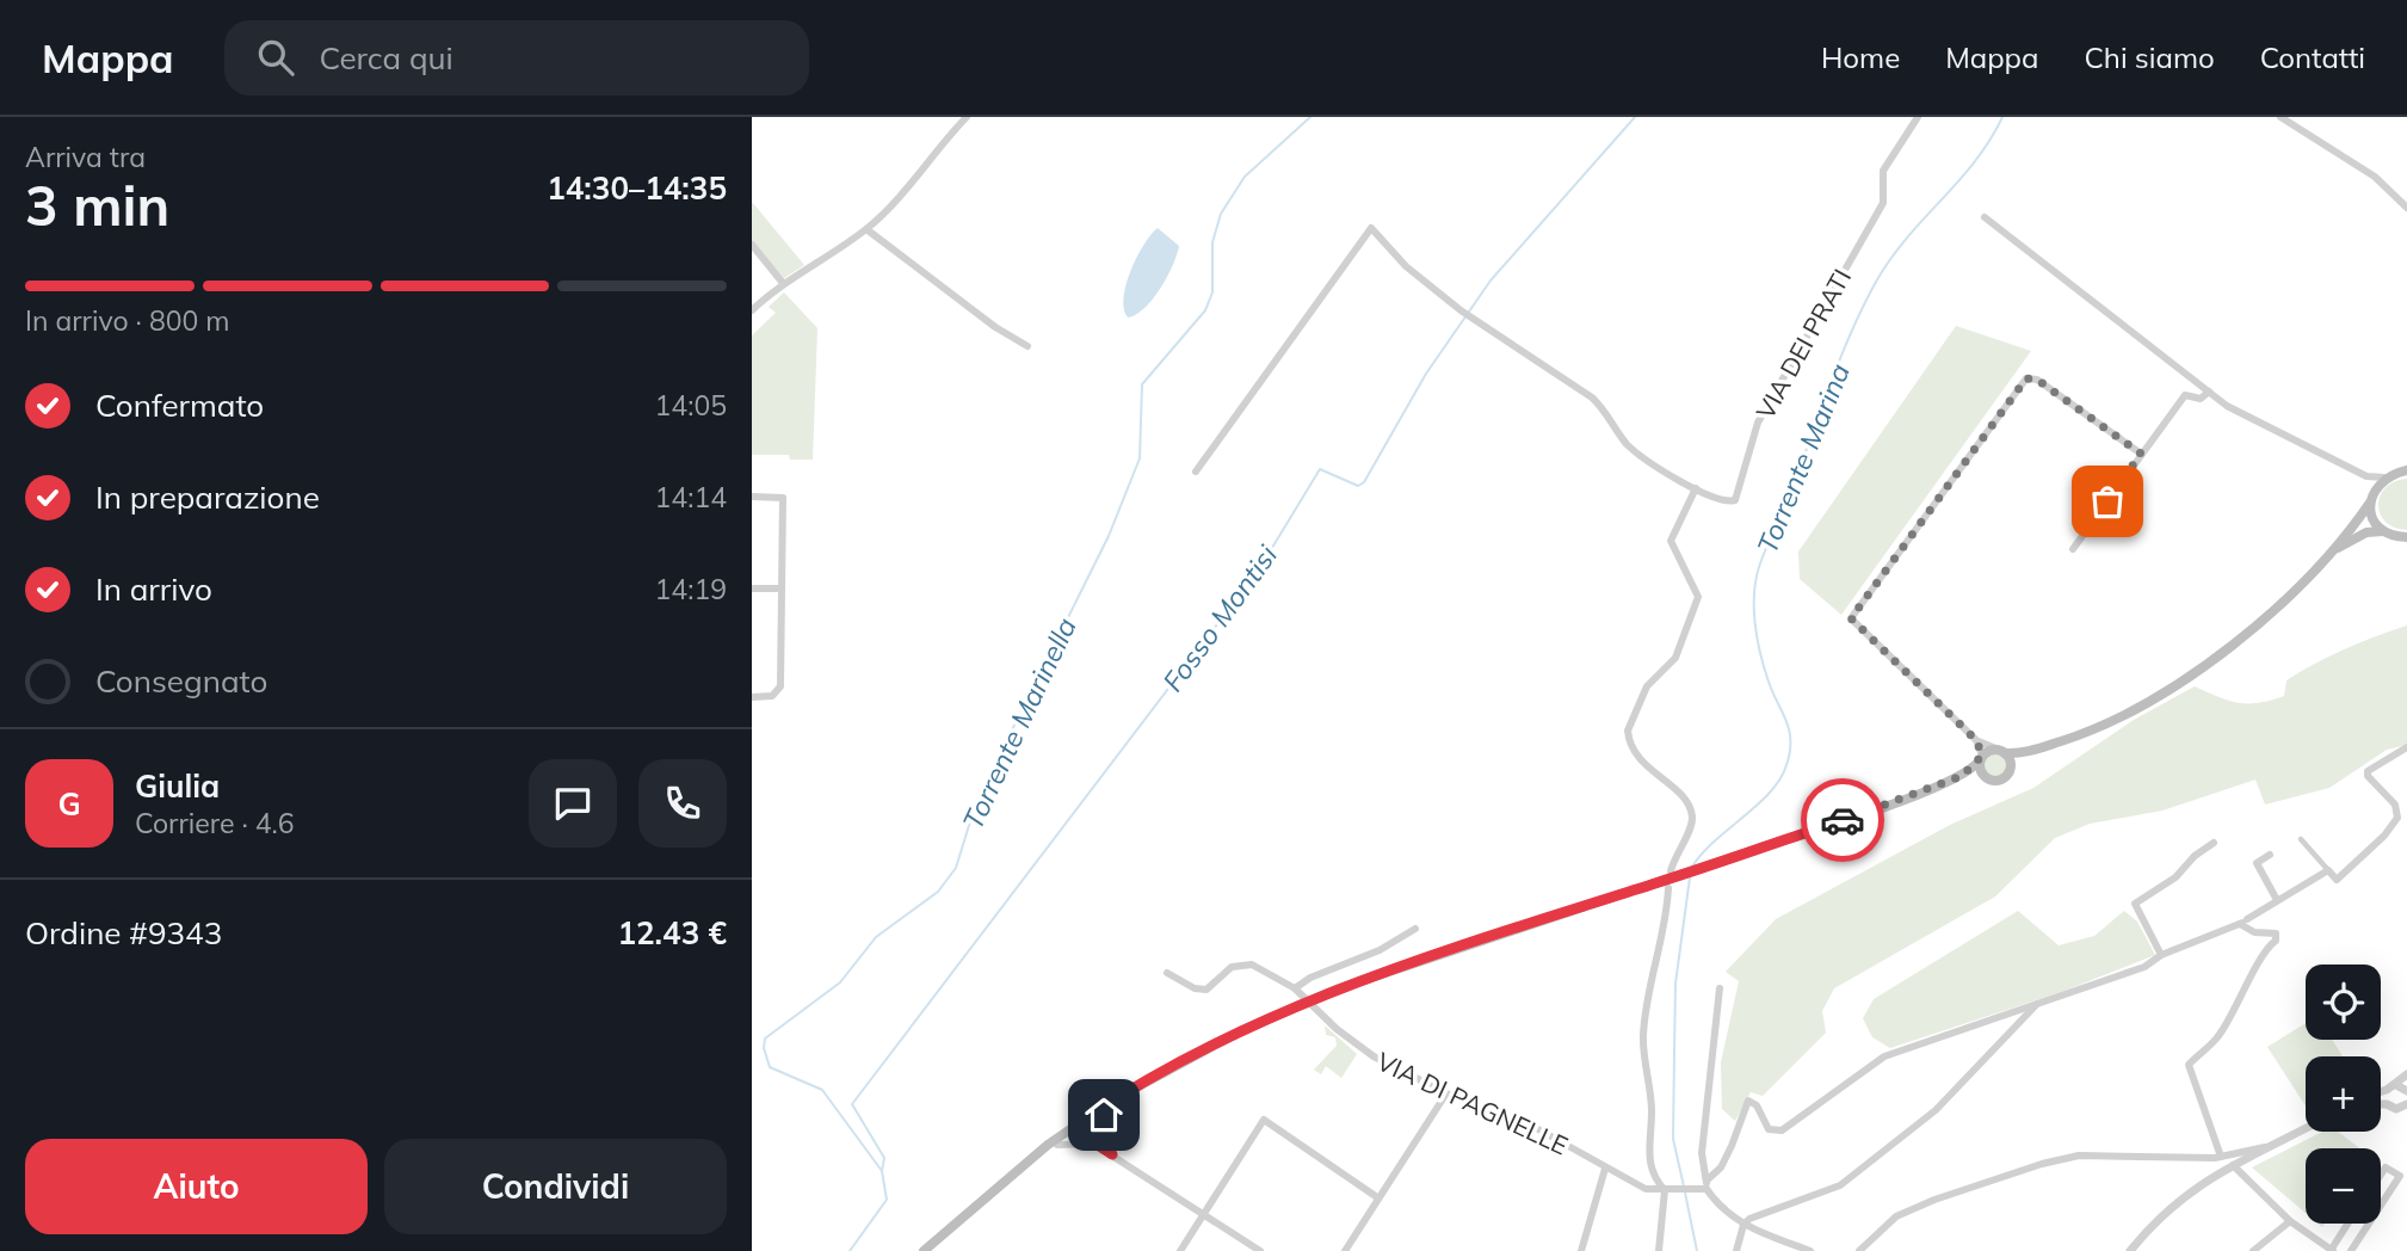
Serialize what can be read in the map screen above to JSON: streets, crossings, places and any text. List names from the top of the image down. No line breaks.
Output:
{"streets":{"street":["VIA DEI PRATI","VIA DI PAGNELLE"]},"water":["Torrente Marina","Fosso Montisi","Torrente Marinella"],"page":{"header":"Mappa","search":"Cerca qui","nav":["Home","Mappa","Chi siamo","Contatti"],"heading":["3 min","Arriva tra","14:30–14:35"],"panel":["Giulia","Corriere · 4.6","Ordine #9343","12.43 €"],"bar":"In arrivo · 800 m","list":[["Confermato","14:05"],["In preparazione","14:14"],["In arrivo","14:19"],"Consegnato"],"round":"G","map_buttons":["+","−"],"buttons":["Aiuto","Condividi"]}}
